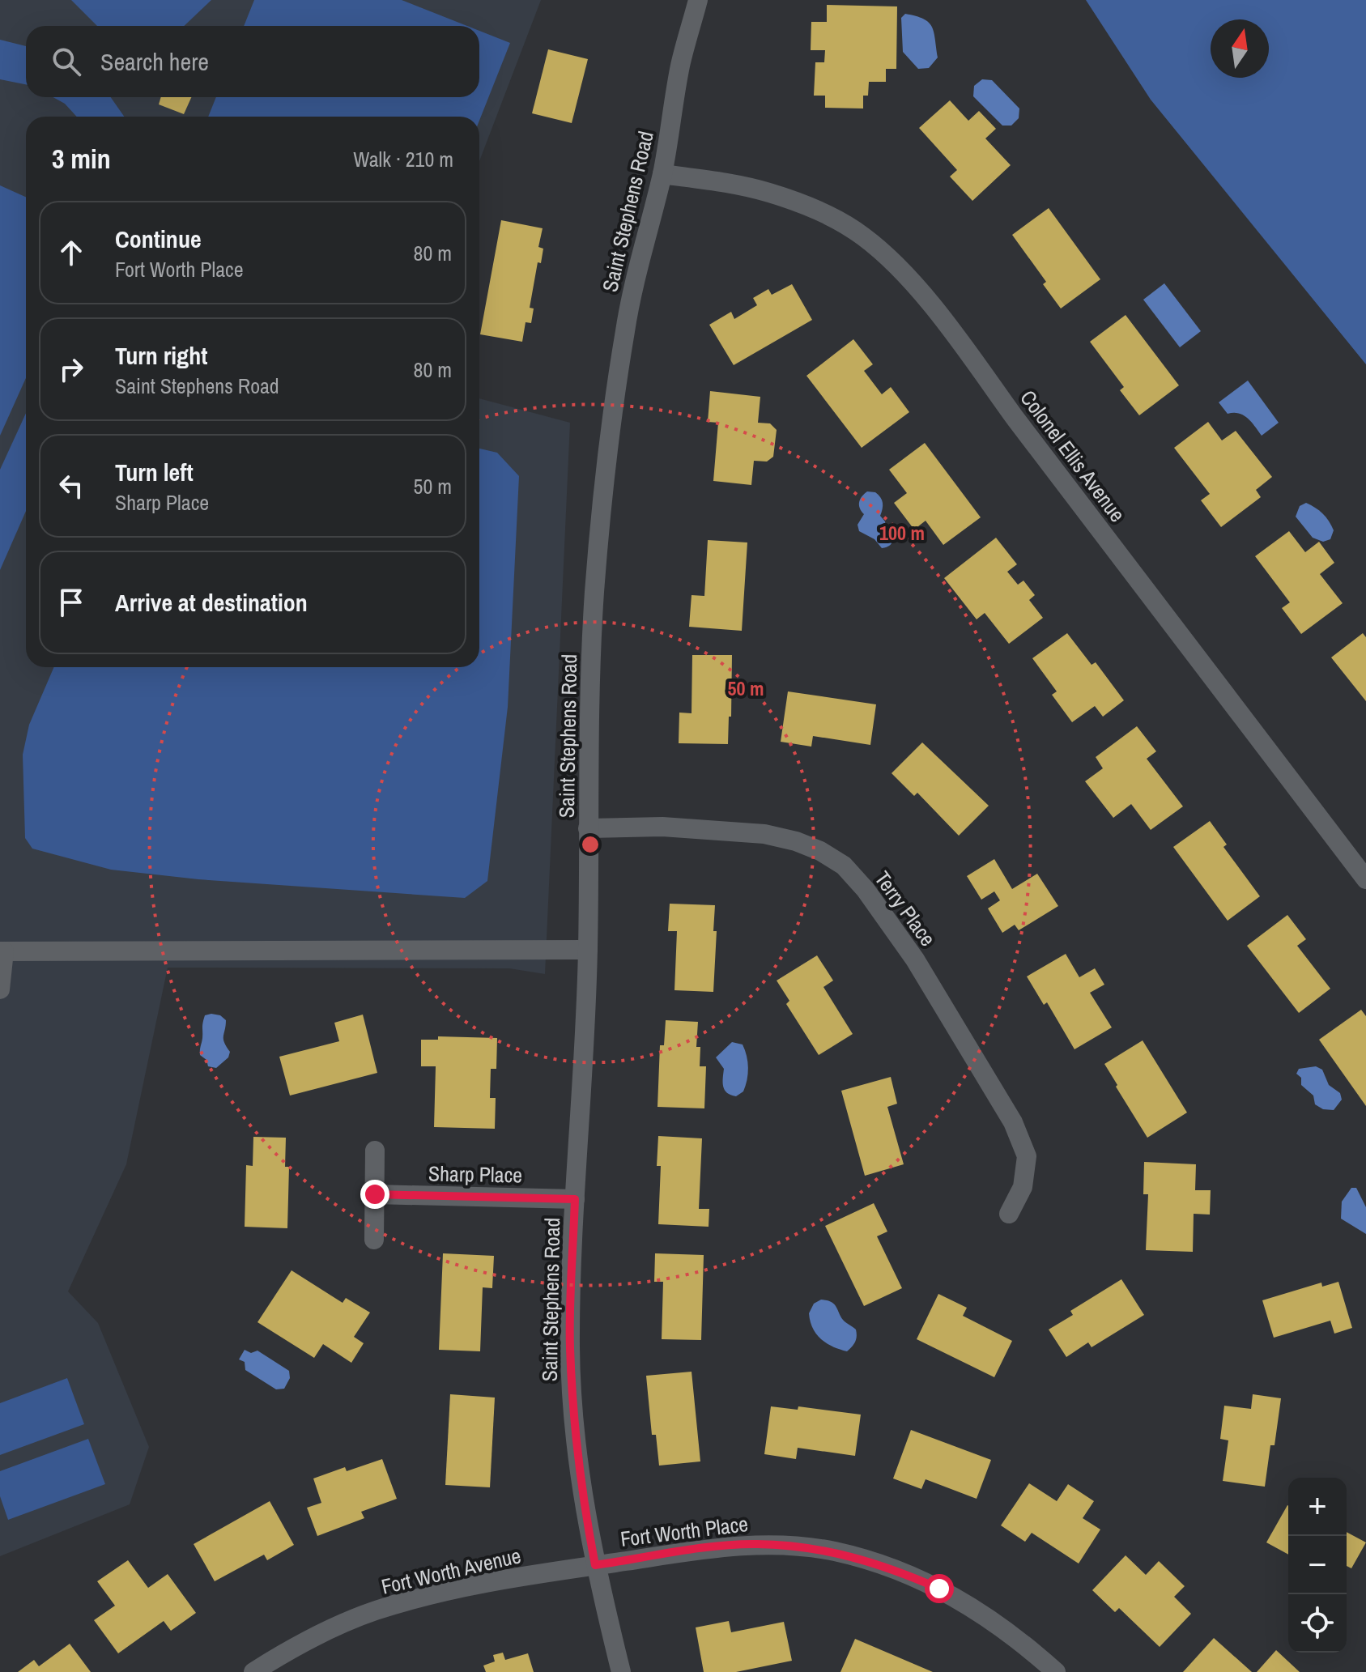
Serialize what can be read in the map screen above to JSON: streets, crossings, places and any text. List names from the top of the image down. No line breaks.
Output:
{"streets":{"street":["Saint Stephens Road","Colonel Ellis Avenue","Terry Place","Sharp Place","Fort Worth Place","Fort Worth Avenue"]},"crossings":[["Saint Stephens Road","Colonel Ellis Avenue"],["Saint Stephens Road","Terry Place"],["Saint Stephens Road","Sharp Place"],["Saint Stephens Road","Fort Worth Place"],["Saint Stephens Road","Fort Worth Avenue"],["Fort Worth Place","Fort Worth Avenue"]],"north":"top","page":{"search":"Search here","heading":["3 min","Walk · 210 m"],"list":[["Continue","Fort Worth Place","80 m"],["Turn right","Saint Stephens Road","80 m"],["Turn left","Sharp Place","50 m"],"Arrive at destination"],"map_buttons":["+","−"]},"rings":["100 m","50 m"]}
